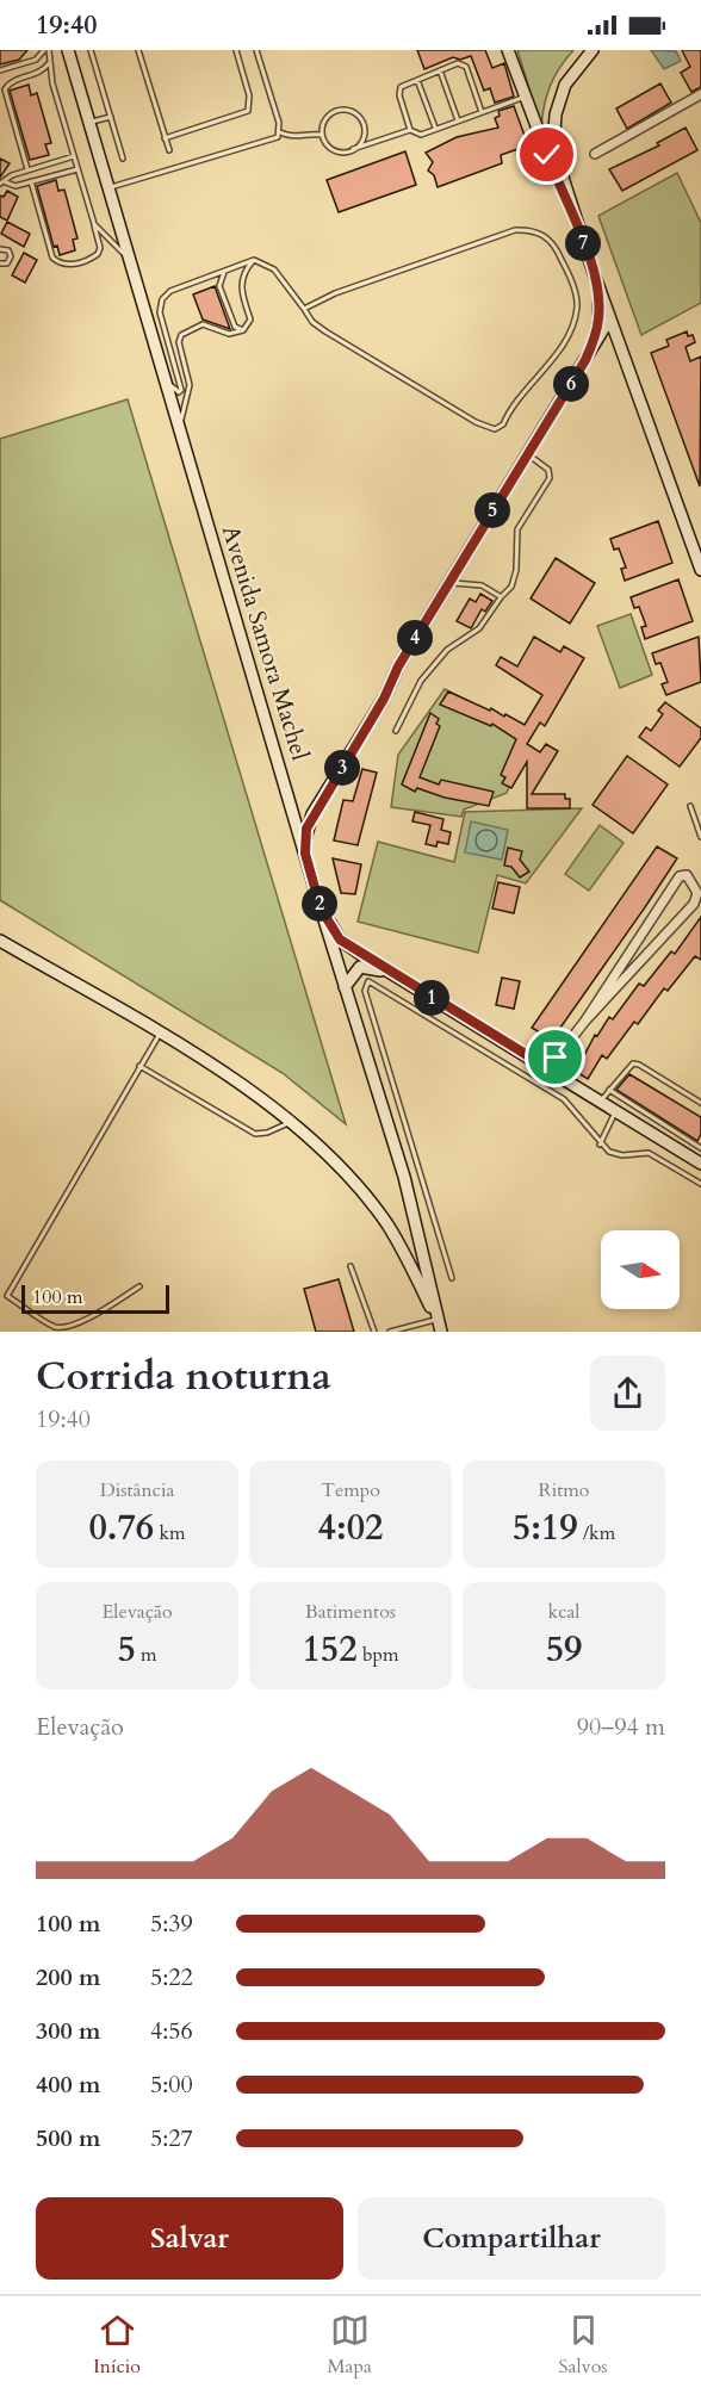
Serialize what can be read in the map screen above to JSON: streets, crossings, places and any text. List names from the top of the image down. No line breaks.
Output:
{"streets":{"main road":["Avenida Samora Machel"]},"scale_bar":"100 m","north":"right","page":{"status":"19:40","pins":["7","6","5","4","3","2","1"],"scale":"100 m","heading":["Corrida noturna","19:40"],"stats":[["Distância","0.76 km"],["Tempo","4:02"],["Ritmo","5:19 /km"],["Elevação","5 m"],["Batimentos","152 bpm"],["kcal","59"]],"chart":["Elevação","90–94 m"],"list":[{"name":"100 m","note":"5:39"},{"name":"200 m","note":"5:22"},{"name":"300 m","note":"4:56"},{"name":"400 m","note":"5:00"},{"name":"500 m","note":"5:27"}],"buttons":["Salvar","Compartilhar"],"tabs":["Início","Mapa","Salvos"]}}
